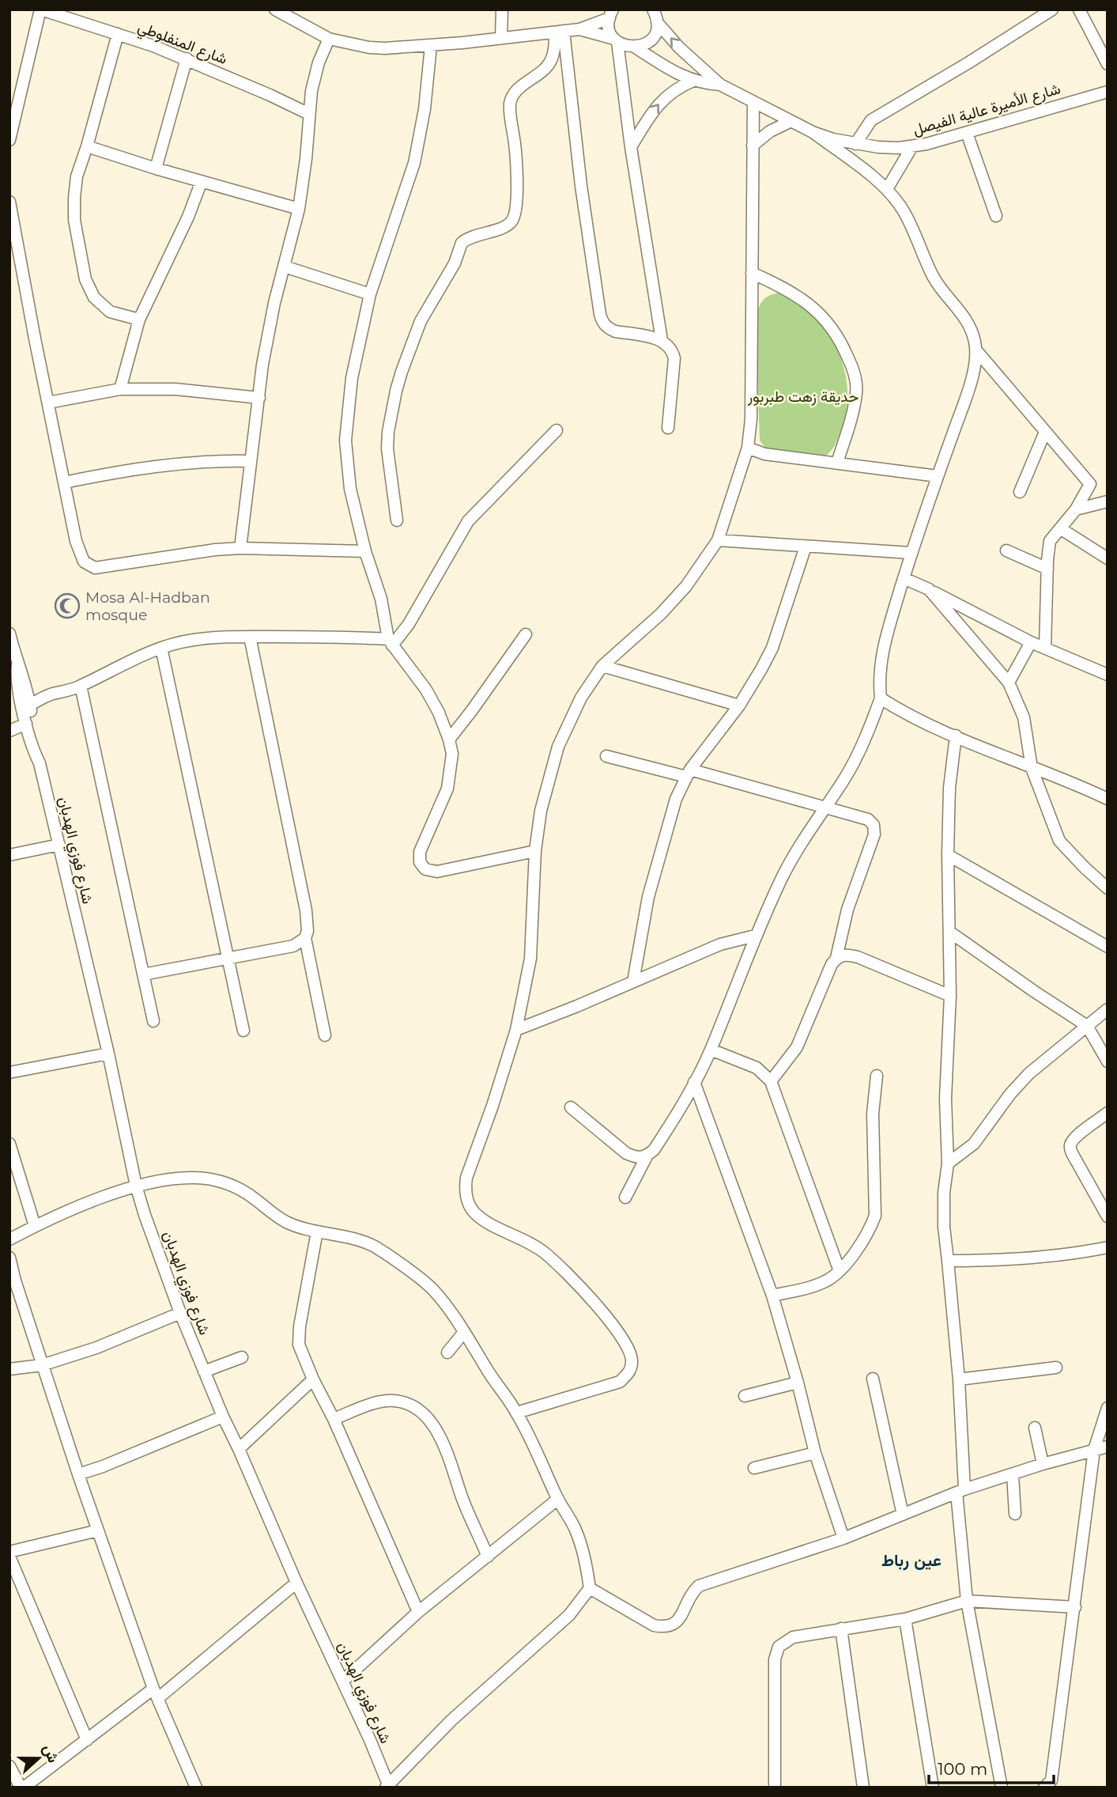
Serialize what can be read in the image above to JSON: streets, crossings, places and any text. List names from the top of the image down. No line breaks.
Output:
{"streets":{"street":["شارع المنفلوطي","شارع الأميرة عالية الفيصل","شارع فوزي الهدبان"]},"districts":["عين رباط"],"parks":["حديقة زهت طبربور"],"places":{"mosque":["Mosa Al-Hadban mosque"]},"scale_bar":"100 m","north":"right"}
